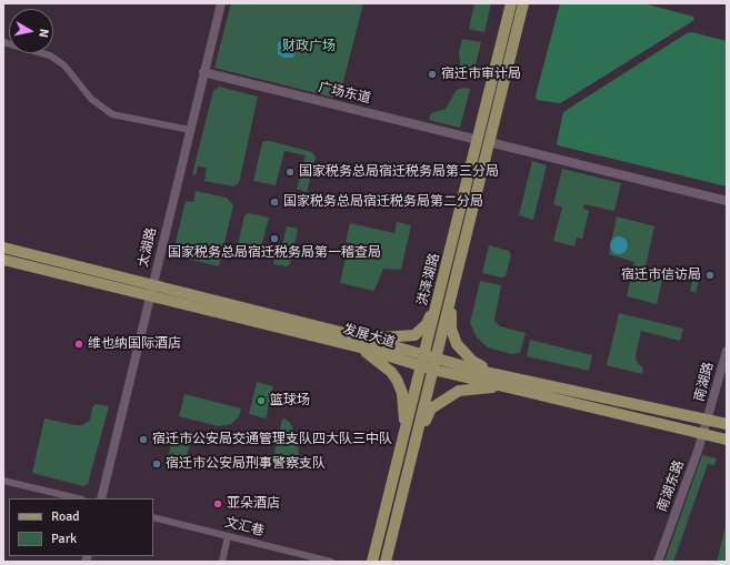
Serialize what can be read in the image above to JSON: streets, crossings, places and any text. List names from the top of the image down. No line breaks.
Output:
{"streets":{"main road":["洪泽湖路","发展大道"],"street":["广场东道","太湖路","南湖路","南湖东路","文汇巷"]},"crossings":[["广场东道","太湖路"],["广场东道","洪泽湖路"],["太湖路","发展大道"],["洪泽湖路","发展大道"],["发展大道","南湖路"],["发展大道","南湖东路"],["南湖路","南湖东路"]],"parks":["财政广场"],"places":["宿迁市审计局","国家税务总局宿迁税务局第三分局","国家税务总局宿迁税务局第二分局","国家税务总局宿迁税务局第一稽查局","宿迁市信访局","维也纳国际酒店","篮球场","宿迁市公安局交通管理支队四大队三中队","宿迁市公安局刑事警察支队","亚朵酒店"],"legend":["Road","Park"],"north":"right"}
